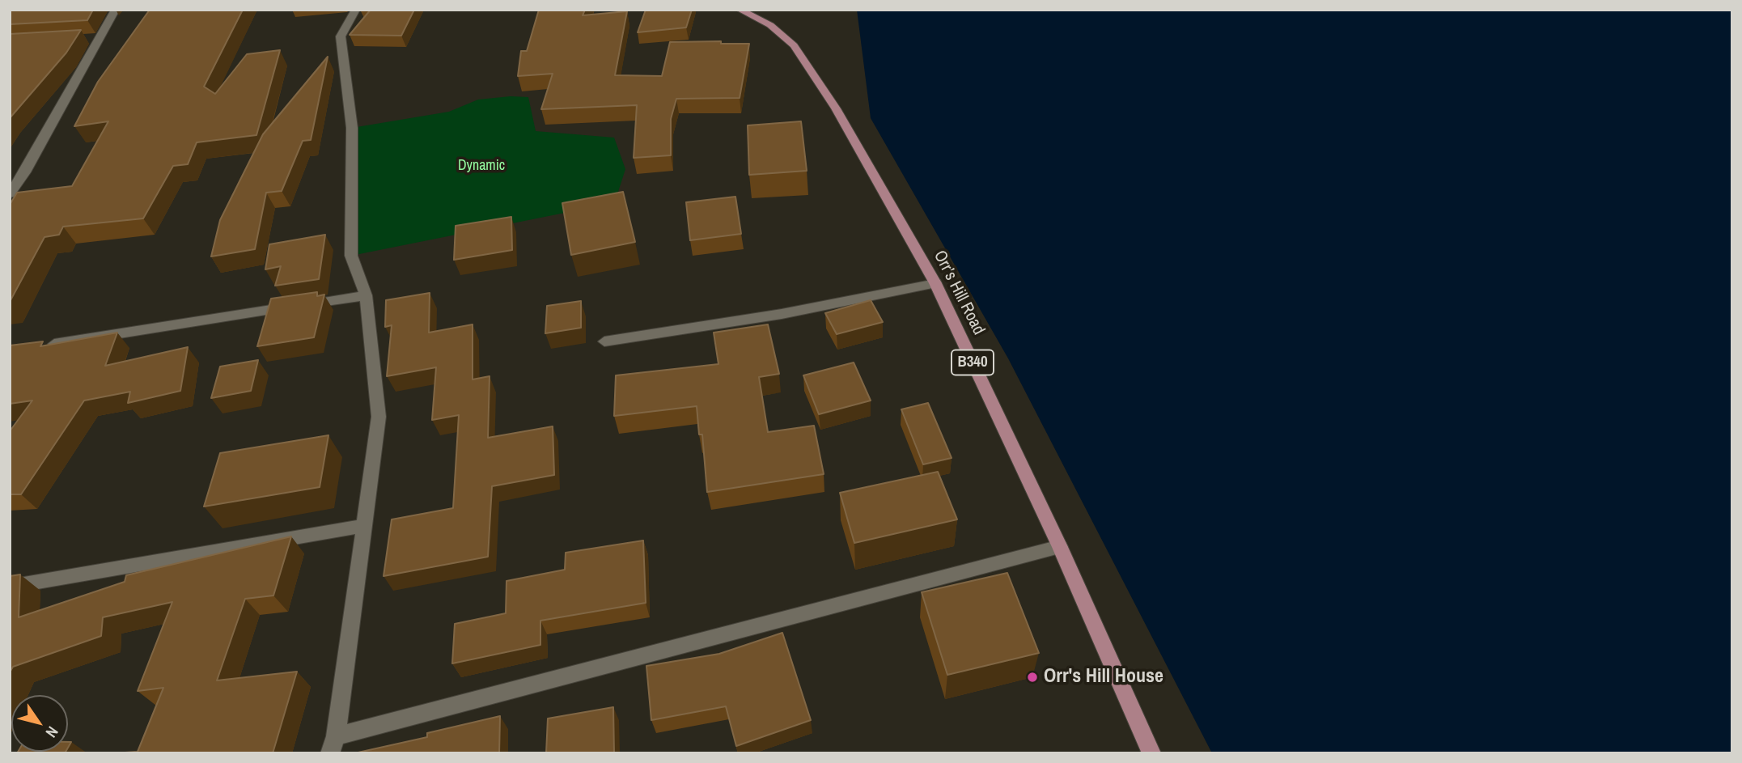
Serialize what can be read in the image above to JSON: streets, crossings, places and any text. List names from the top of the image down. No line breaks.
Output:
{"streets":{"main road":["Orr’s Hill Road","B340"]},"parks":["Dynamic"],"places":["Orr's Hill House"],"north":"bottom right"}
